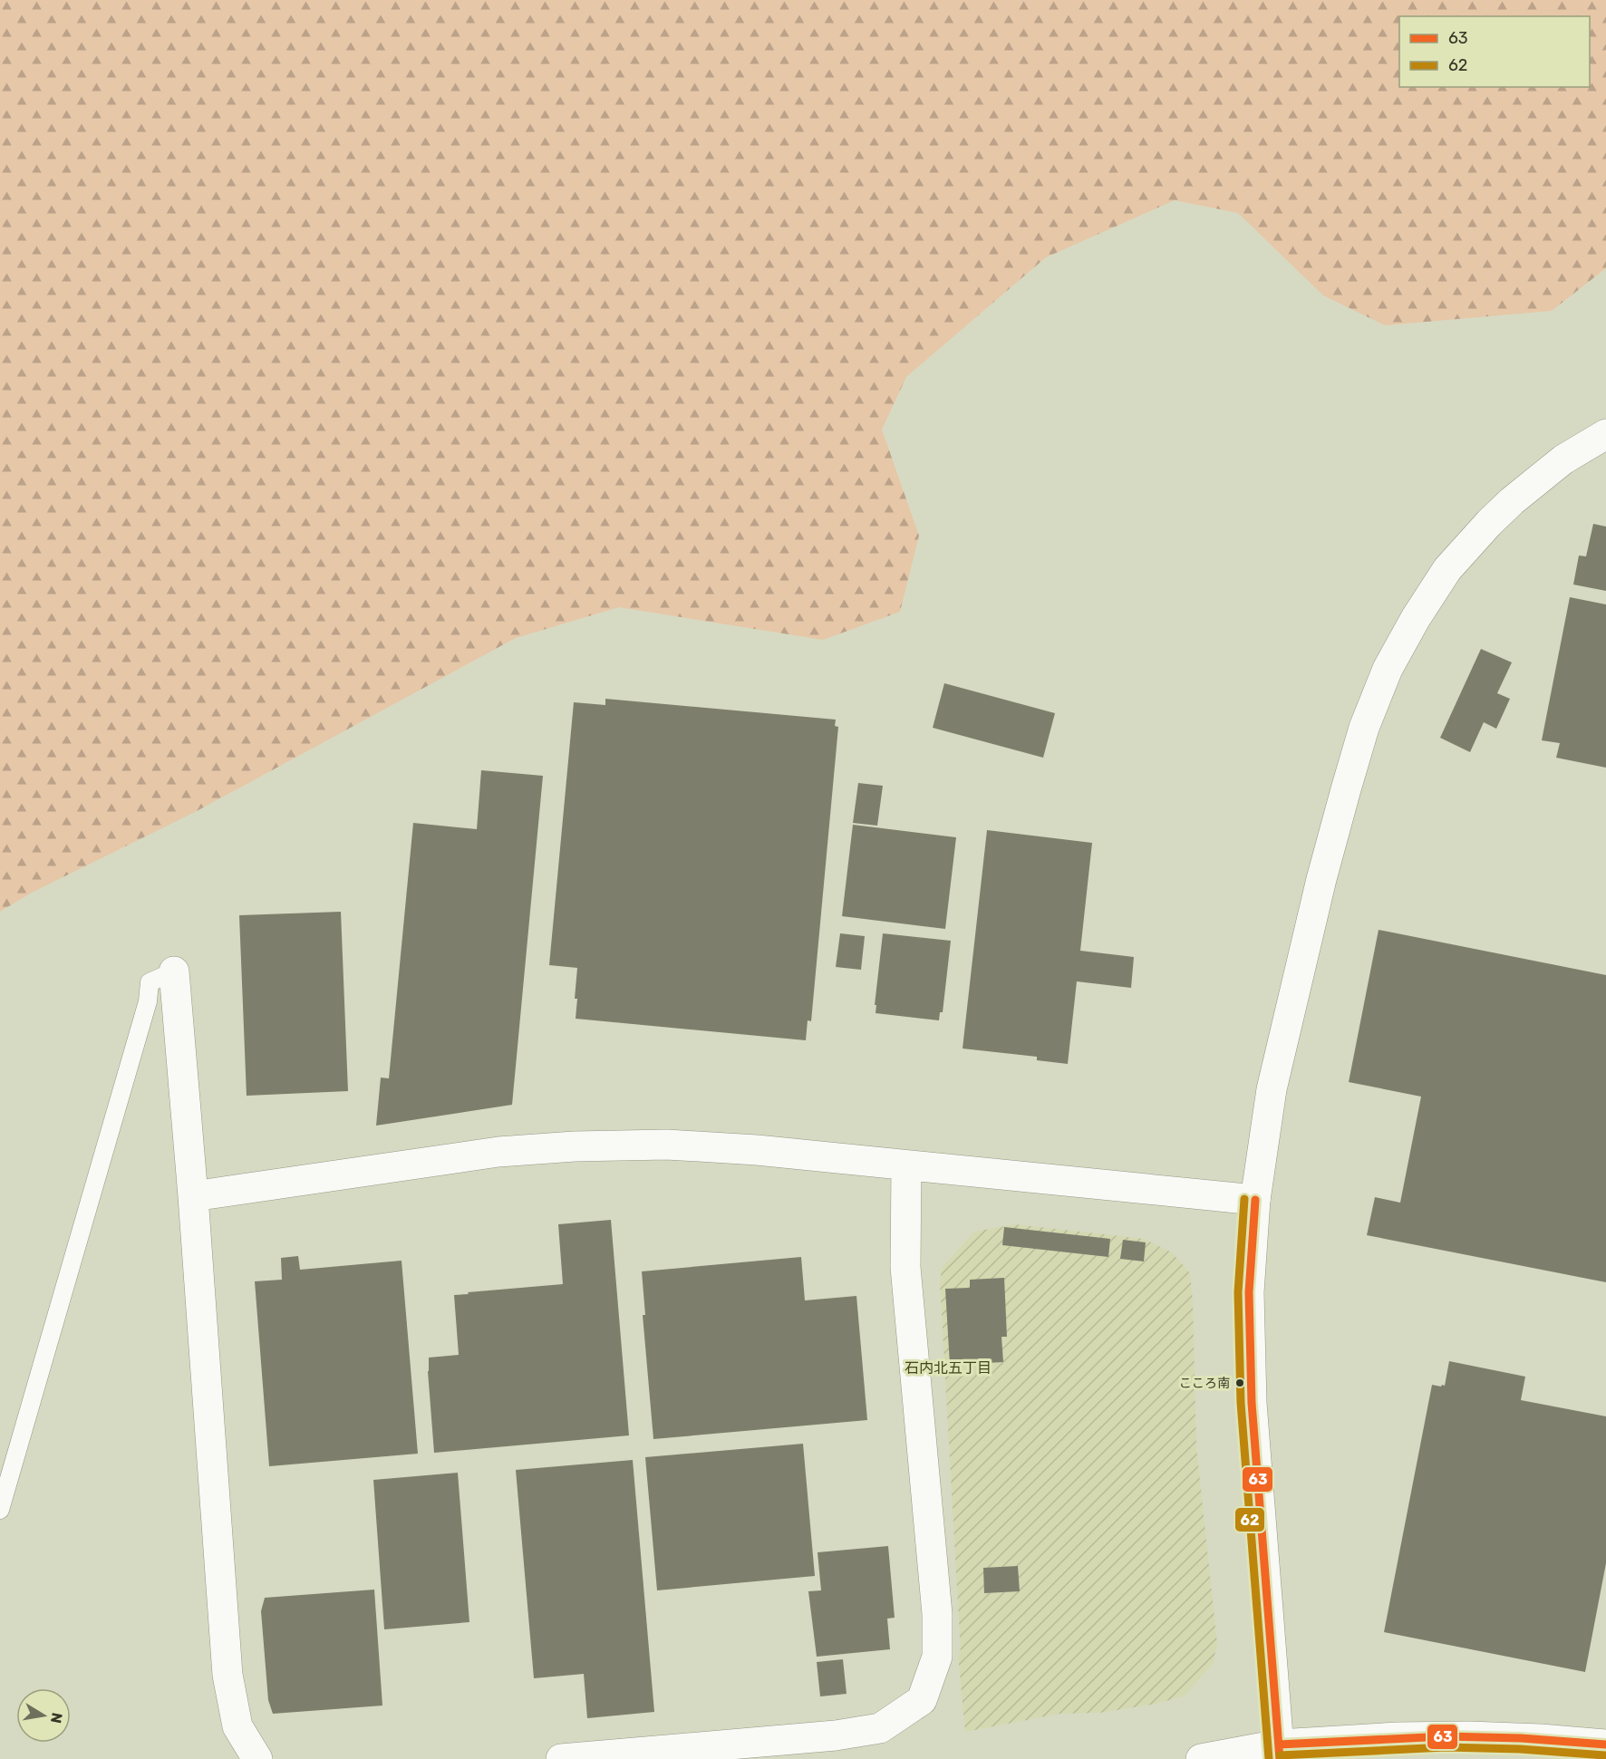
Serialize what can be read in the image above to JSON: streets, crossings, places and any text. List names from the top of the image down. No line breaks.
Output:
{"districts":["石内北五丁目"],"places":["こころ南"],"lines":["transit line 62","transit line 63"],"legend":["63","62"],"north":"right"}
